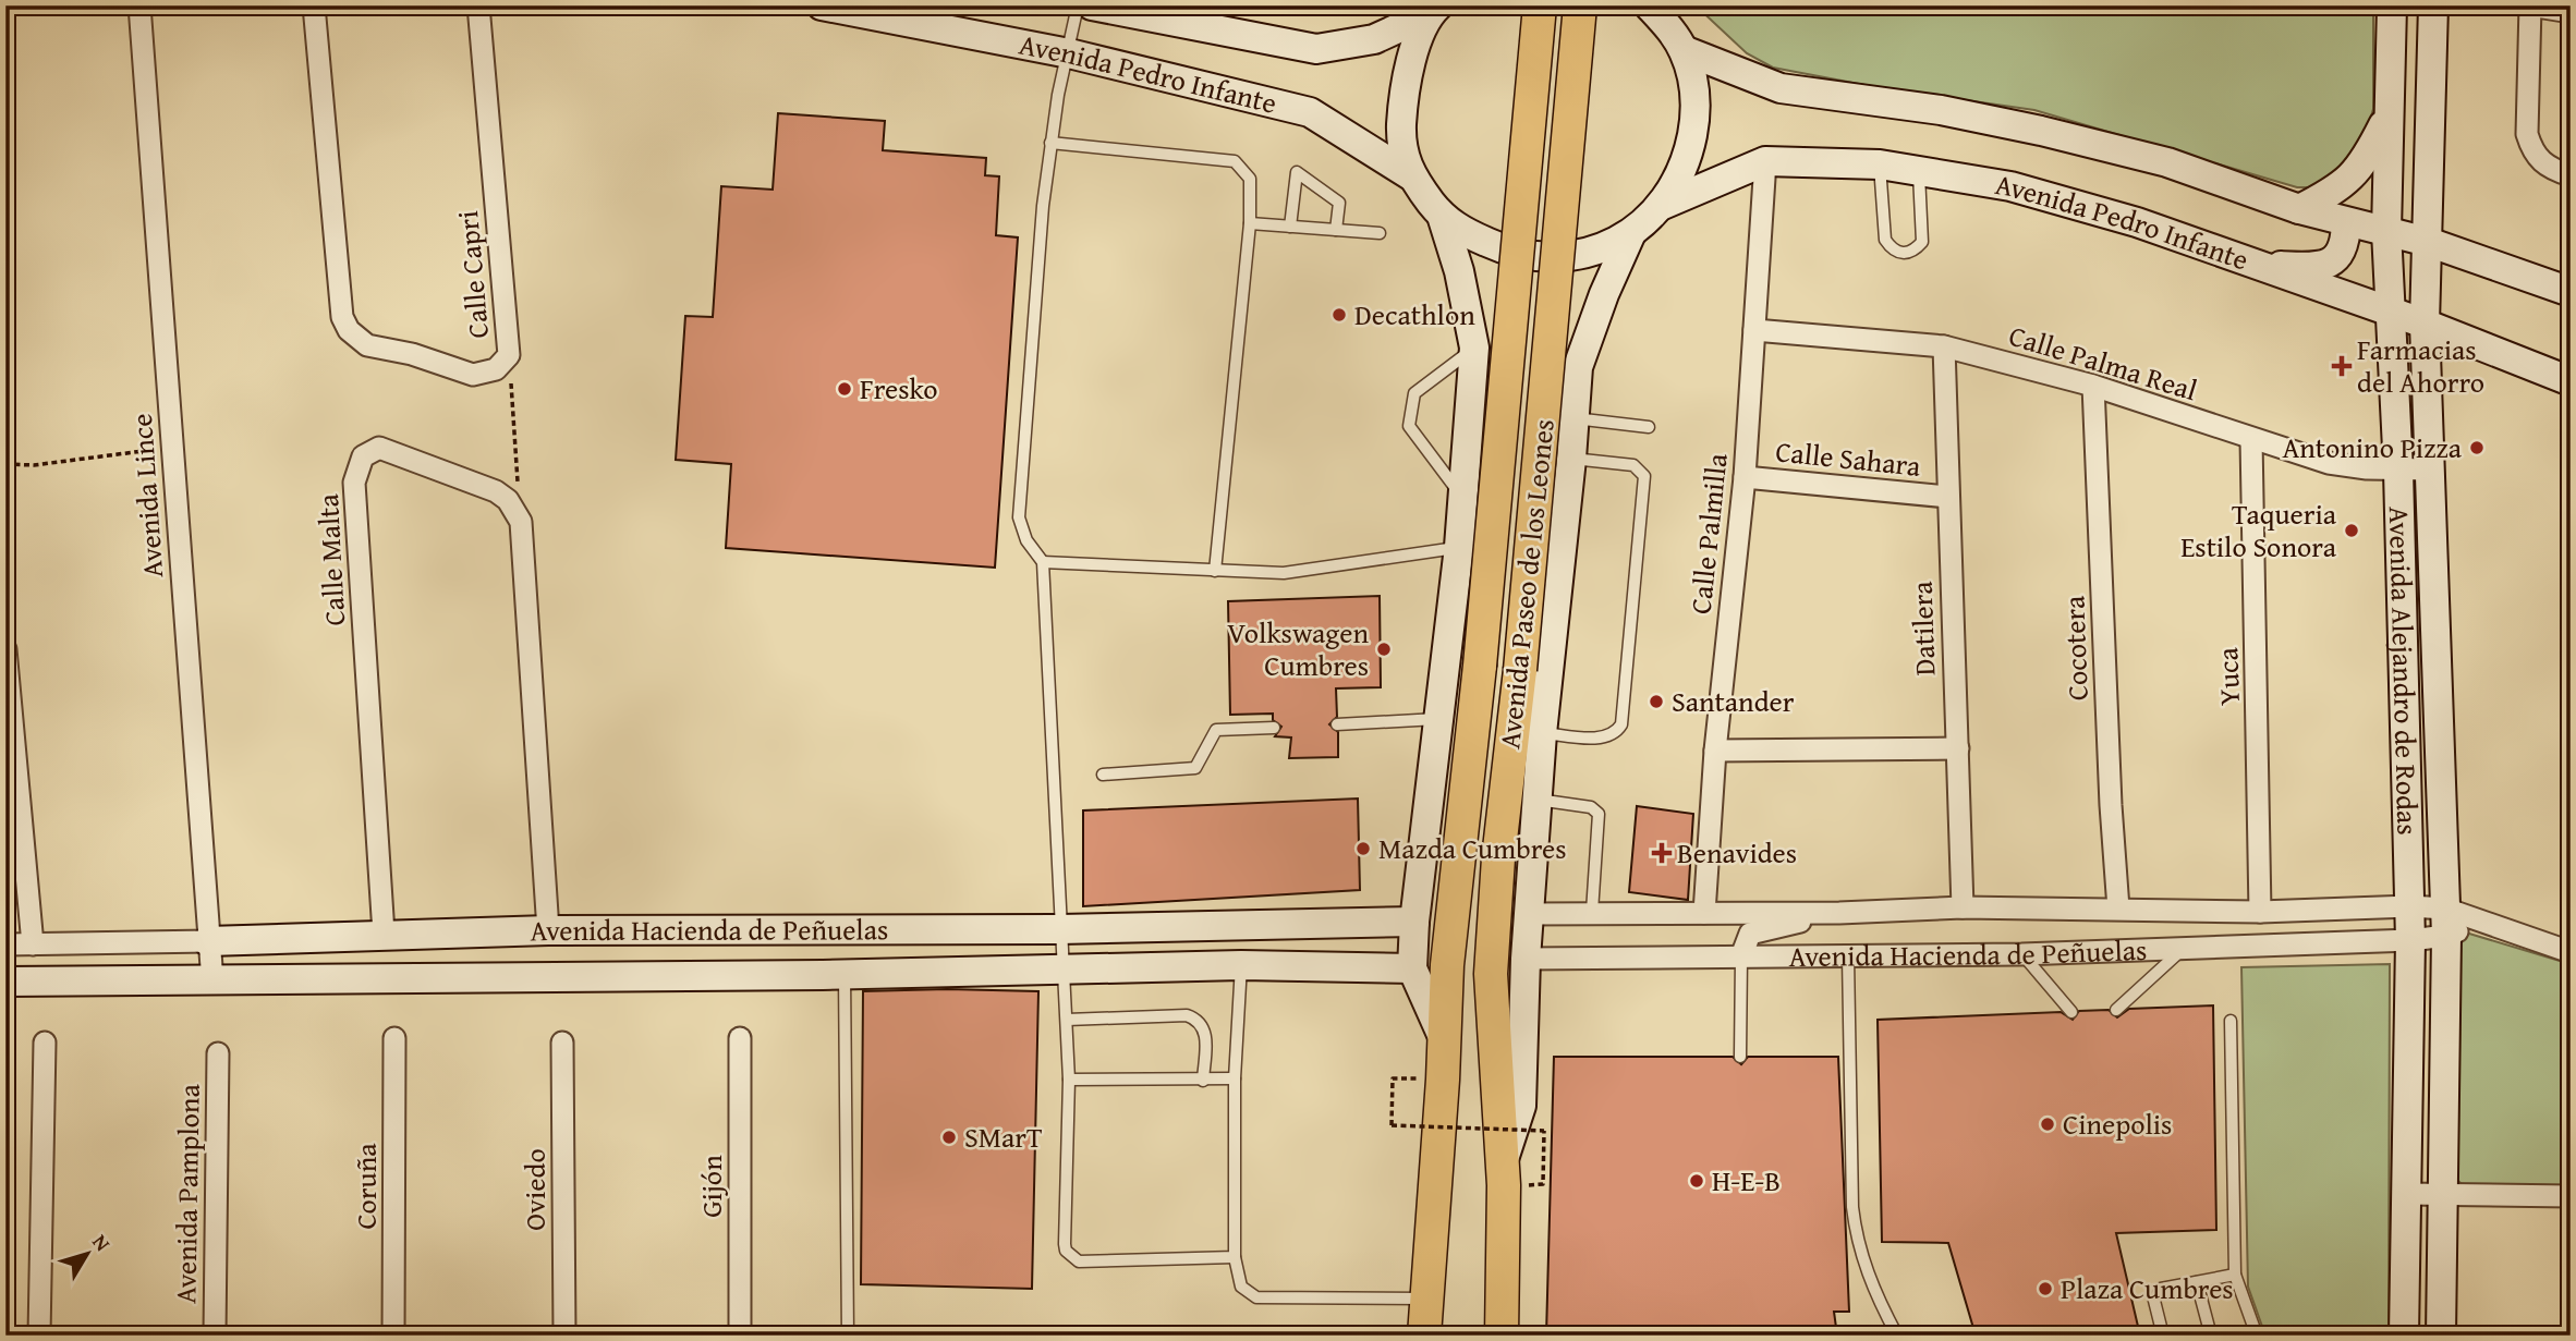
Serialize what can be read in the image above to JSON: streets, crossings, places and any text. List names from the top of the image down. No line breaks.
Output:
{"streets":{"main road":["Avenida Paseo de los Leones"],"street":["Avenida Pedro Infante","Calle Capri","Calle Palma Real","Calle Sahara","Avenida Lince","Calle Palmilla","Calle Malta","Datilera","Cocotera","Avenida Alejandro de Rodas","Yuca","Avenida Hacienda de Peñuelas","Coruña","Gijón","Oviedo","Avenida Pamplona"]},"crossings":[["Avenida Pedro Infante","Calle Palmilla"],["Avenida Pedro Infante","Avenida Alejandro de Rodas"],["Calle Palma Real","Calle Palmilla"],["Calle Palma Real","Datilera"],["Calle Palma Real","Cocotera"],["Calle Palma Real","Avenida Alejandro de Rodas"],["Calle Palma Real","Yuca"],["Calle Sahara","Calle Palmilla"],["Calle Sahara","Datilera"],["Avenida Lince","Avenida Hacienda de Peñuelas"],["Calle Palmilla","Avenida Hacienda de Peñuelas"],["Calle Malta","Avenida Hacienda de Peñuelas"],["Avenida Paseo de los Leones","Avenida Hacienda de Peñuelas"],["Datilera","Avenida Hacienda de Peñuelas"],["Cocotera","Avenida Hacienda de Peñuelas"],["Avenida Alejandro de Rodas","Avenida Hacienda de Peñuelas"],["Yuca","Avenida Hacienda de Peñuelas"]],"places":{"other":["Decathlon","Fresko","Antonino Pizza","Taqueria Estilo Sonora","Volkswagen Cumbres","Santander","Mazda Cumbres","Cinepolis","SMarT","H-E-B","Plaza Cumbres"],"health":["Farmacias del Ahorro","Benavides"]},"north":"top right"}
